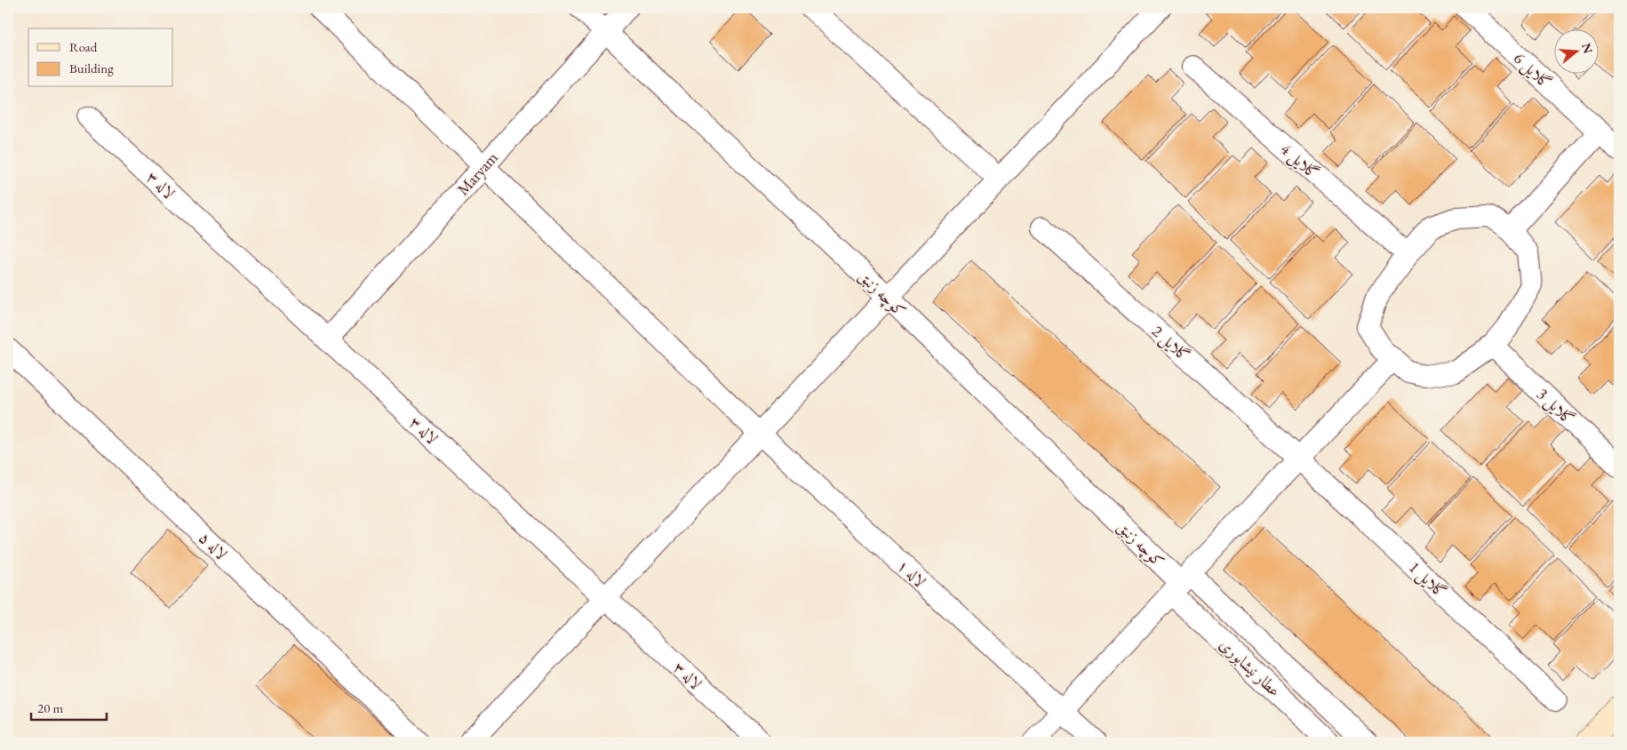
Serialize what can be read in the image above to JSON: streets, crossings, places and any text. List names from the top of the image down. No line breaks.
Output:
{"streets":{"street":["گلایل 6","گلایل 4","Maryam","لاله ۳","کوچه زنبق","گلایل 2","گلایل 3","لاله ۵","لاله ۱","گلایل 1","عطار نیشابوری"]},"crossings":[["گلایل 4","گلایل 3"],["Maryam","لاله ۳"],["Maryam","کوچه زنبق"],["Maryam","لاله ۱"],["کوچه زنبق","عطار نیشابوری"],["گلایل 2","گلایل 1"]],"legend":["Road","Building"],"scale_bar":"20 m","north":"right"}
